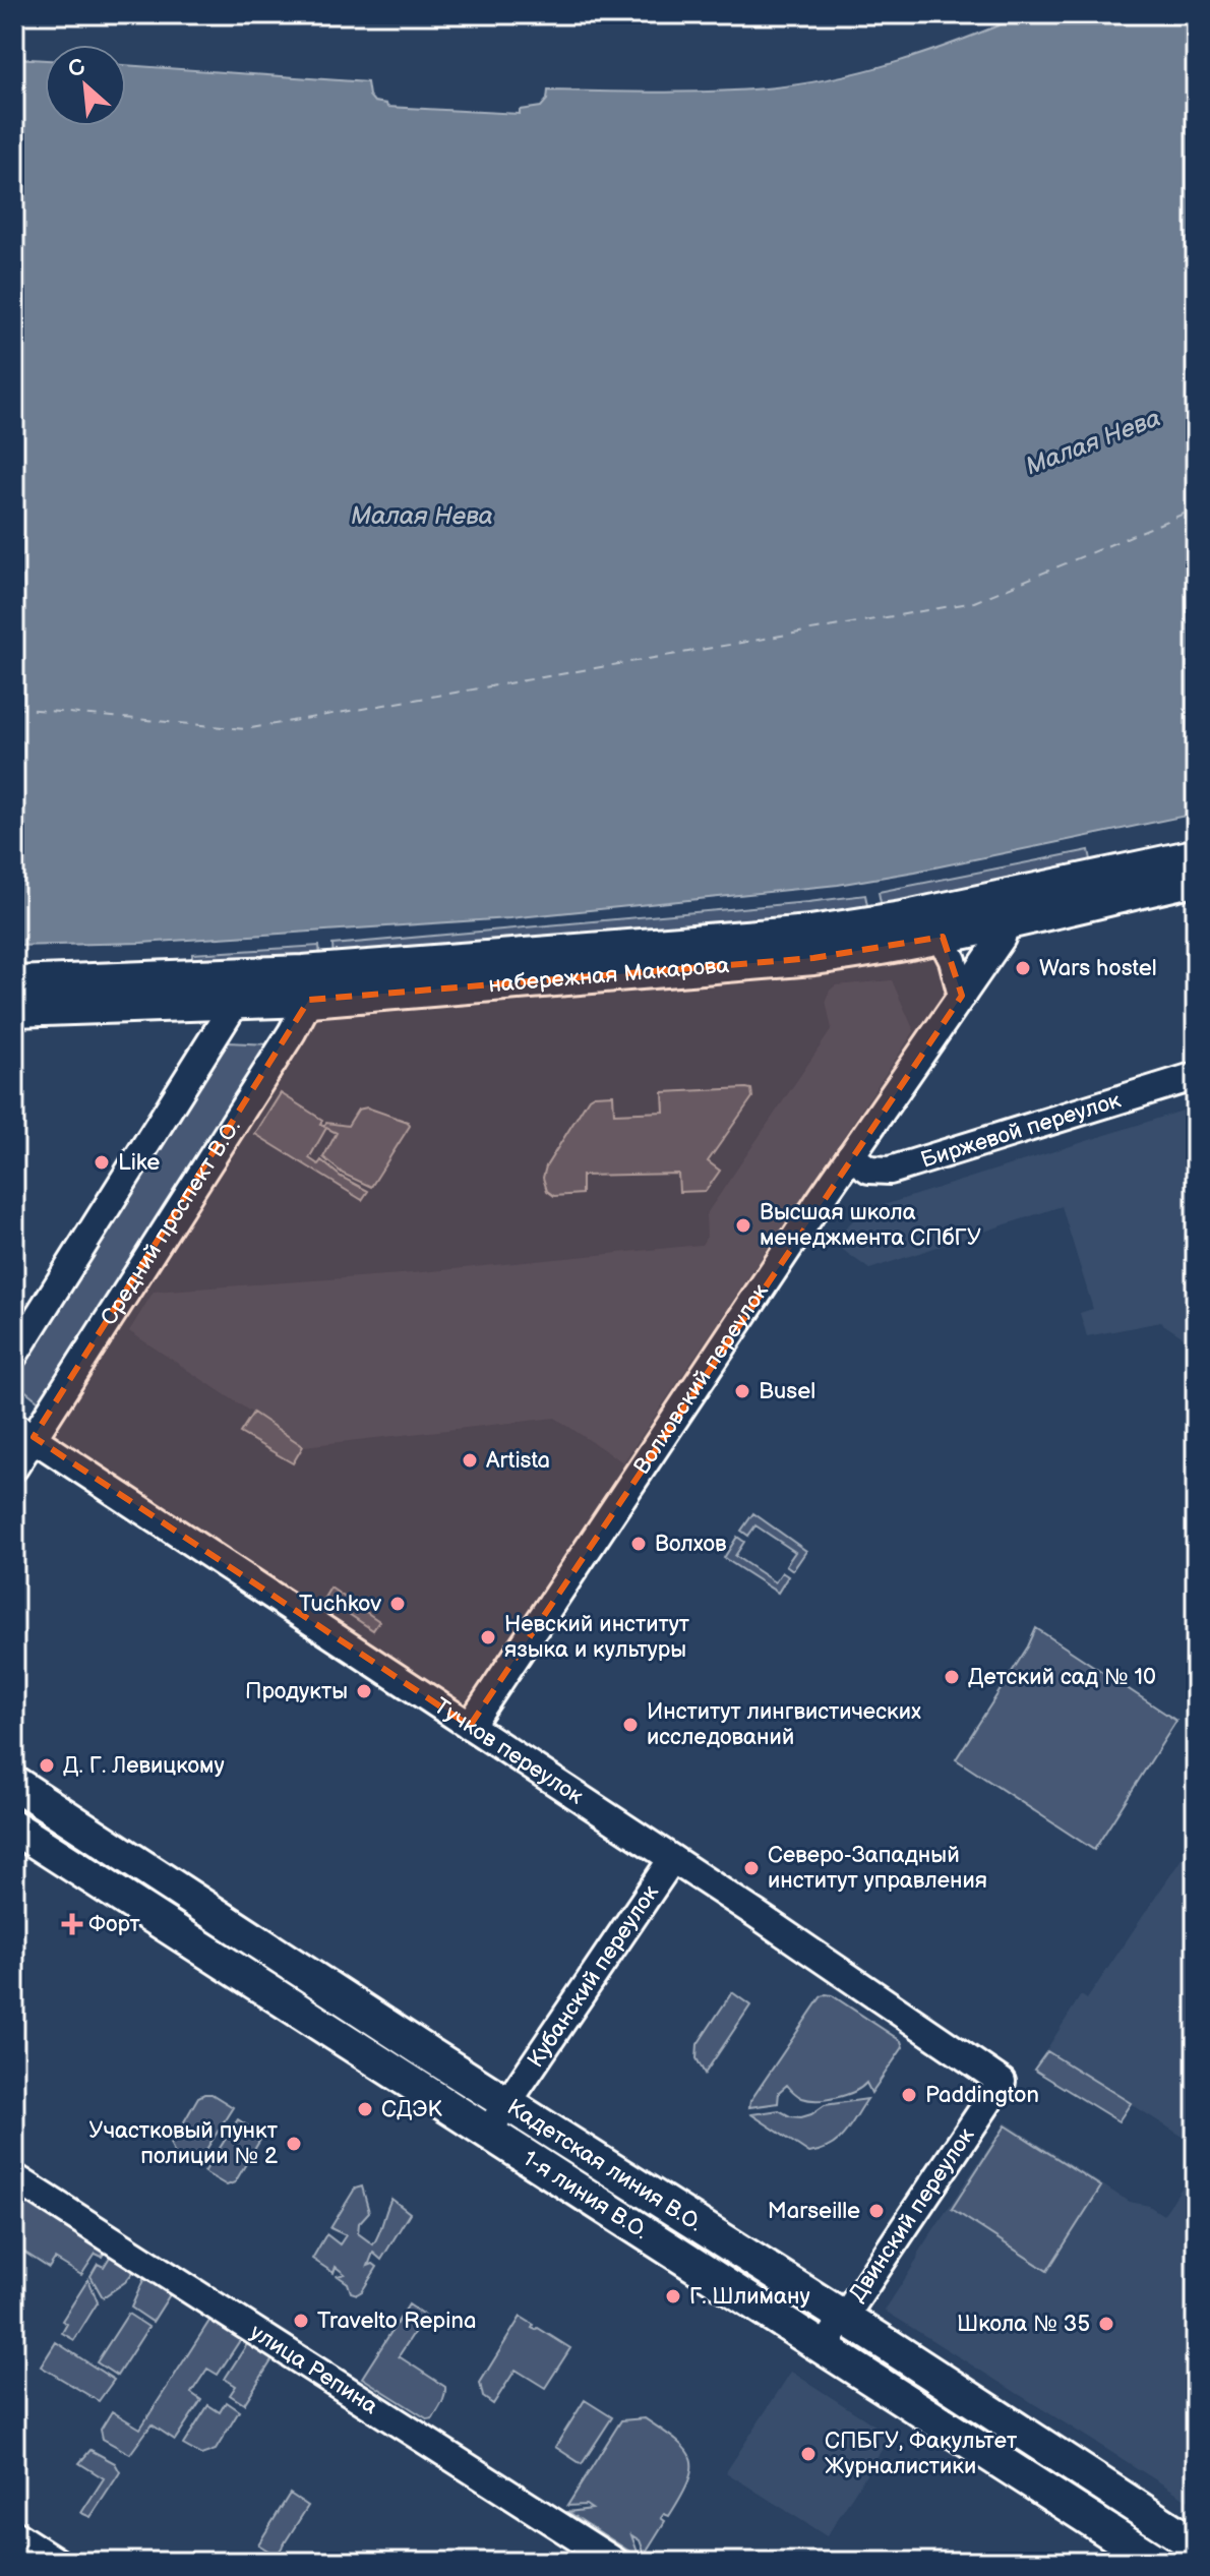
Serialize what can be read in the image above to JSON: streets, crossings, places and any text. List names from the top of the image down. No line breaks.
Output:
{"streets":{"main road":["набережная Макарова","Кадетская линия В.О.","1-я линия В.О."],"street":["Биржевой переулок","Средний проспект В.О.","Волховский переулок","Тучков переулок","Кубанский переулок","Двинский переулок","улица Репина"]},"crossings":[["набережная Макарова","Средний проспект В.О."],["набережная Макарова","Волховский переулок"],["Биржевой переулок","Волховский переулок"],["Средний проспект В.О.","Тучков переулок"],["Волховский переулок","Тучков переулок"],["Тучков переулок","Кубанский переулок"],["Тучков переулок","Двинский переулок"],["Кубанский переулок","Кадетская линия В.О."],["Кубанский переулок","1-я линия В.О."],["Кадетская линия В.О.","Двинский переулок"],["1-я линия В.О.","Двинский переулок"]],"water":["Малая Нева"],"places":{"other":["Wars hostel","Like","Высшая школа менеджмента СПбГУ","Busel","Artista","Волхов","Tuchkov","Невский институт языка и культуры","Детский сад № 10","Продукты","Институт лингвистических исследований","Д. Г. Левицкому","Северо-Западный институт управления","Paddington","СДЭК","Участковый пункт полиции № 2","Marseille","Г. Шлиману","Travelto Repina","Школа № 35","СПБГУ, Факультет Журналистики"],"health":["Форт"]},"north":"top left"}
